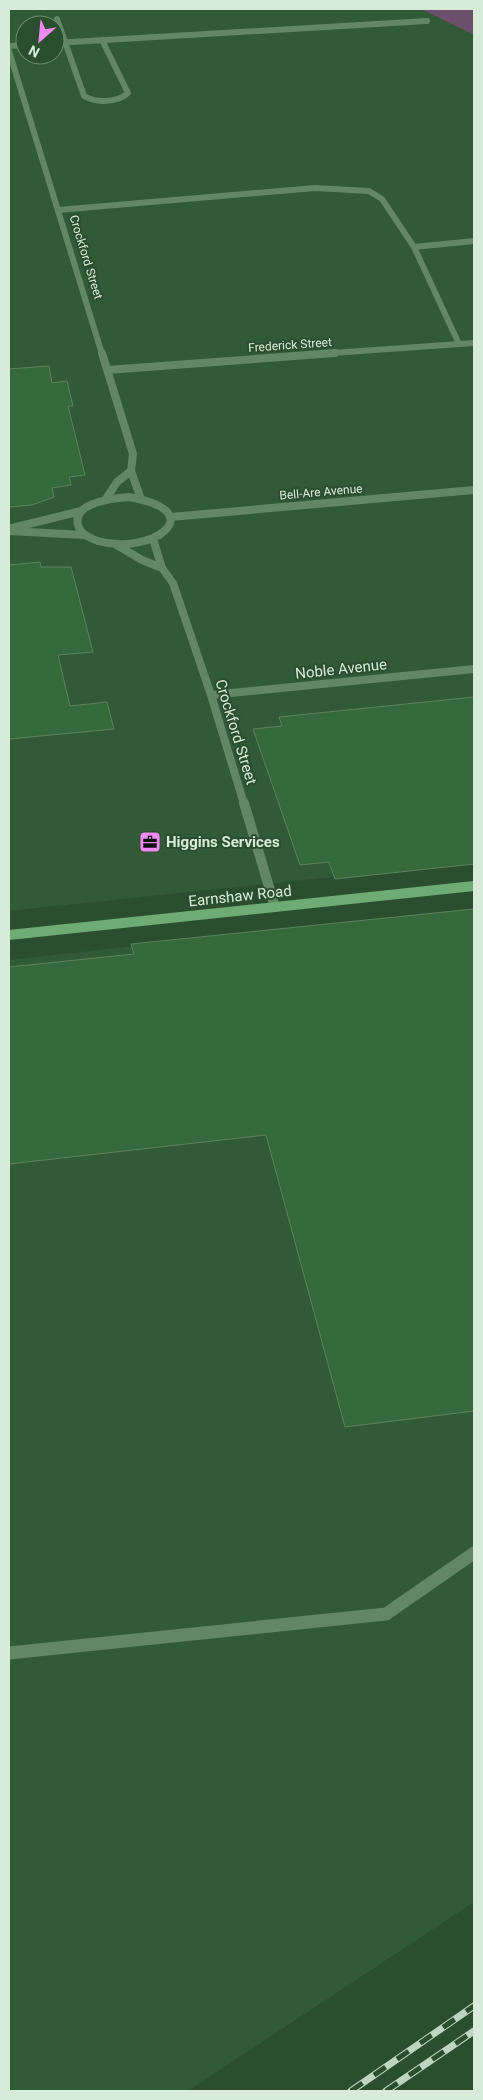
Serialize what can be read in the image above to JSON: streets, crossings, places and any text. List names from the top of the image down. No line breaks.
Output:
{"streets":{"street":["Crockford Street","Frederick Street","Bell-Are Avenue","Noble Avenue","Earnshaw Road"]},"crossings":[["Crockford Street","Frederick Street"],["Crockford Street","Noble Avenue"],["Crockford Street","Earnshaw Road"]],"places":{"office":["Higgins Services"]},"north":"bottom left"}
